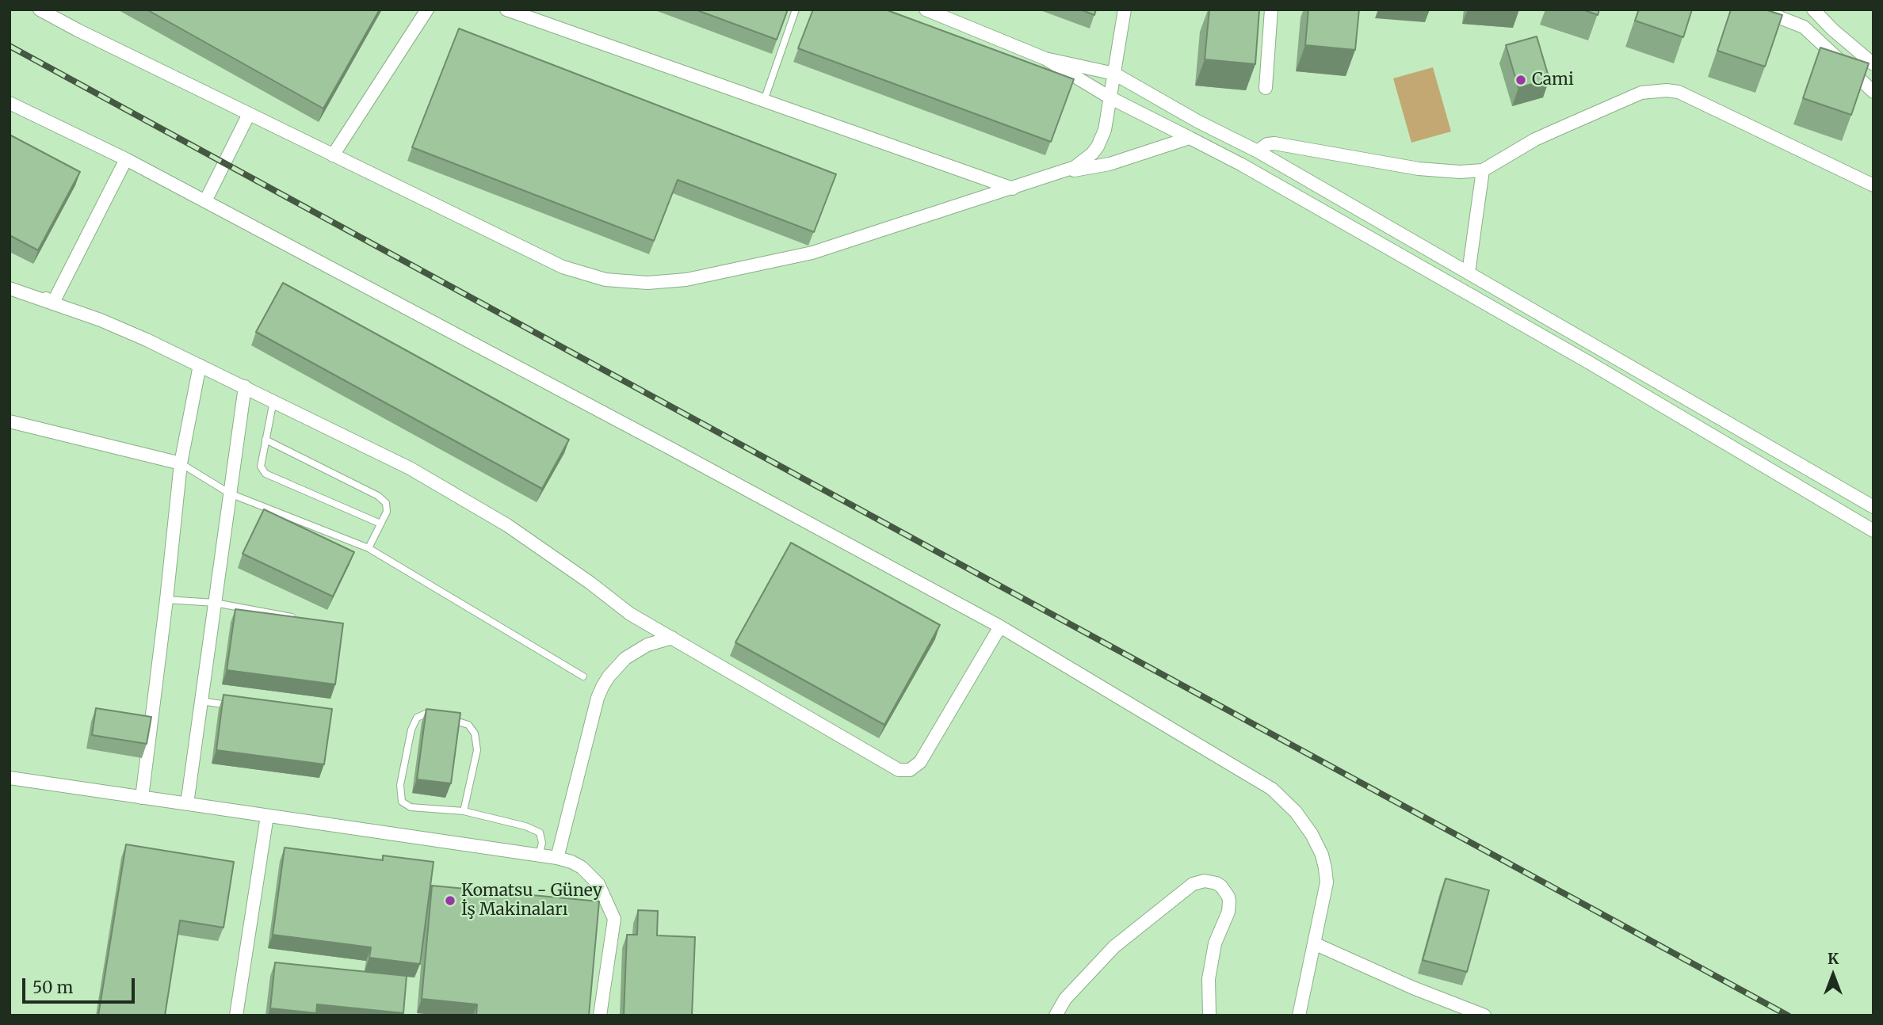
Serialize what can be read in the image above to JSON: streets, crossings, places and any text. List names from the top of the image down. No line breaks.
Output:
{"places":["Cami","Komatsu - Güney İş Makinaları"],"scale_bar":"50 m","north":"top"}
